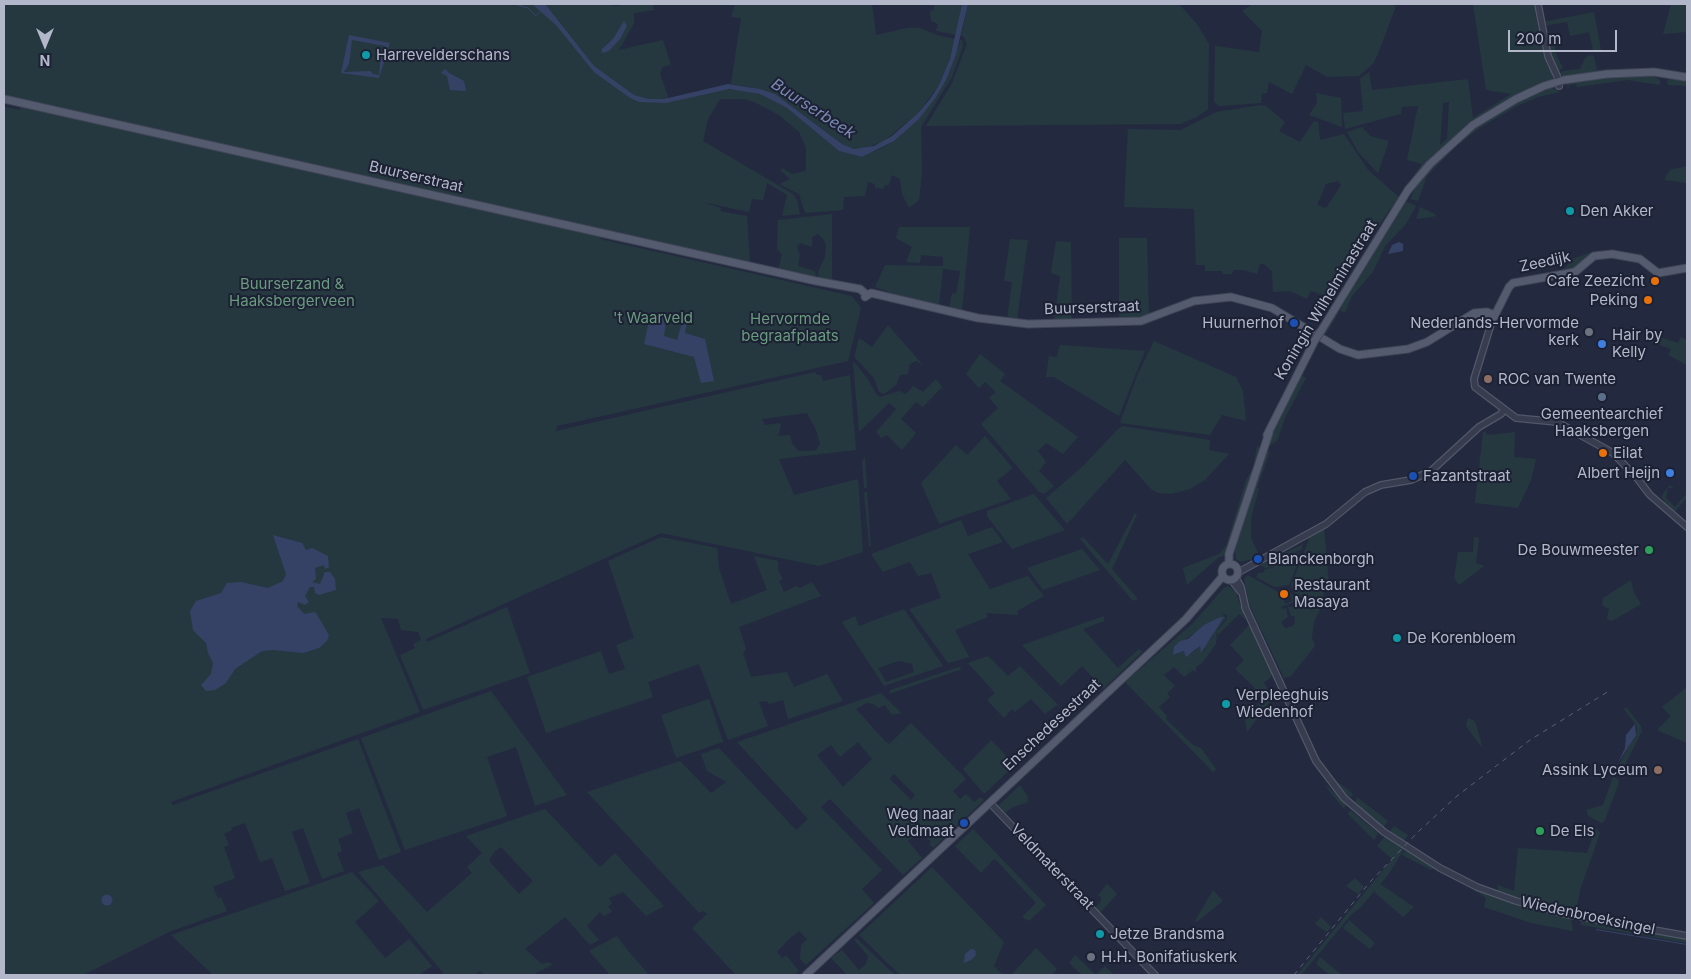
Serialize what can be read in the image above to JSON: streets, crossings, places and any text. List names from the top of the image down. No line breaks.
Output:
{"streets":{"main road":["Buurserstraat","Zeedijk","Koningin Wilhelminastraat","Enschedesestraat"],"street":["Veldmaterstraat","Wiedenbroeksingel"]},"crossings":[["Buurserstraat","Zeedijk"],["Koningin Wilhelminastraat","Enschedesestraat"],["Koningin Wilhelminastraat","Wiedenbroeksingel"],["Enschedesestraat","Veldmaterstraat"],["Enschedesestraat","Wiedenbroeksingel"]],"water":["Buurserbeek"],"parks":["Buurserzand & Haaksbergerveen","'t Waarveld","Hervormde begraafplaats"],"places":["Harrevelderschans","Den Akker","Cafe Zeezicht","Peking","Huurnerhof","Nederlands-Hervormde kerk","Hair by Kelly","ROC van Twente","Gemeentearchief Haaksbergen","Eilat","Albert Heijn","Fazantstraat","De Bouwmeester","Blanckenborgh","Restaurant Masaya","De Korenbloem","Verpleeghuis Wiedenhof","Assink Lyceum","Weg naar Veldmaat","De Els","Jetze Brandsma","H.H. Bonifatiuskerk"],"scale_bar":"200 m","north":"bottom"}
